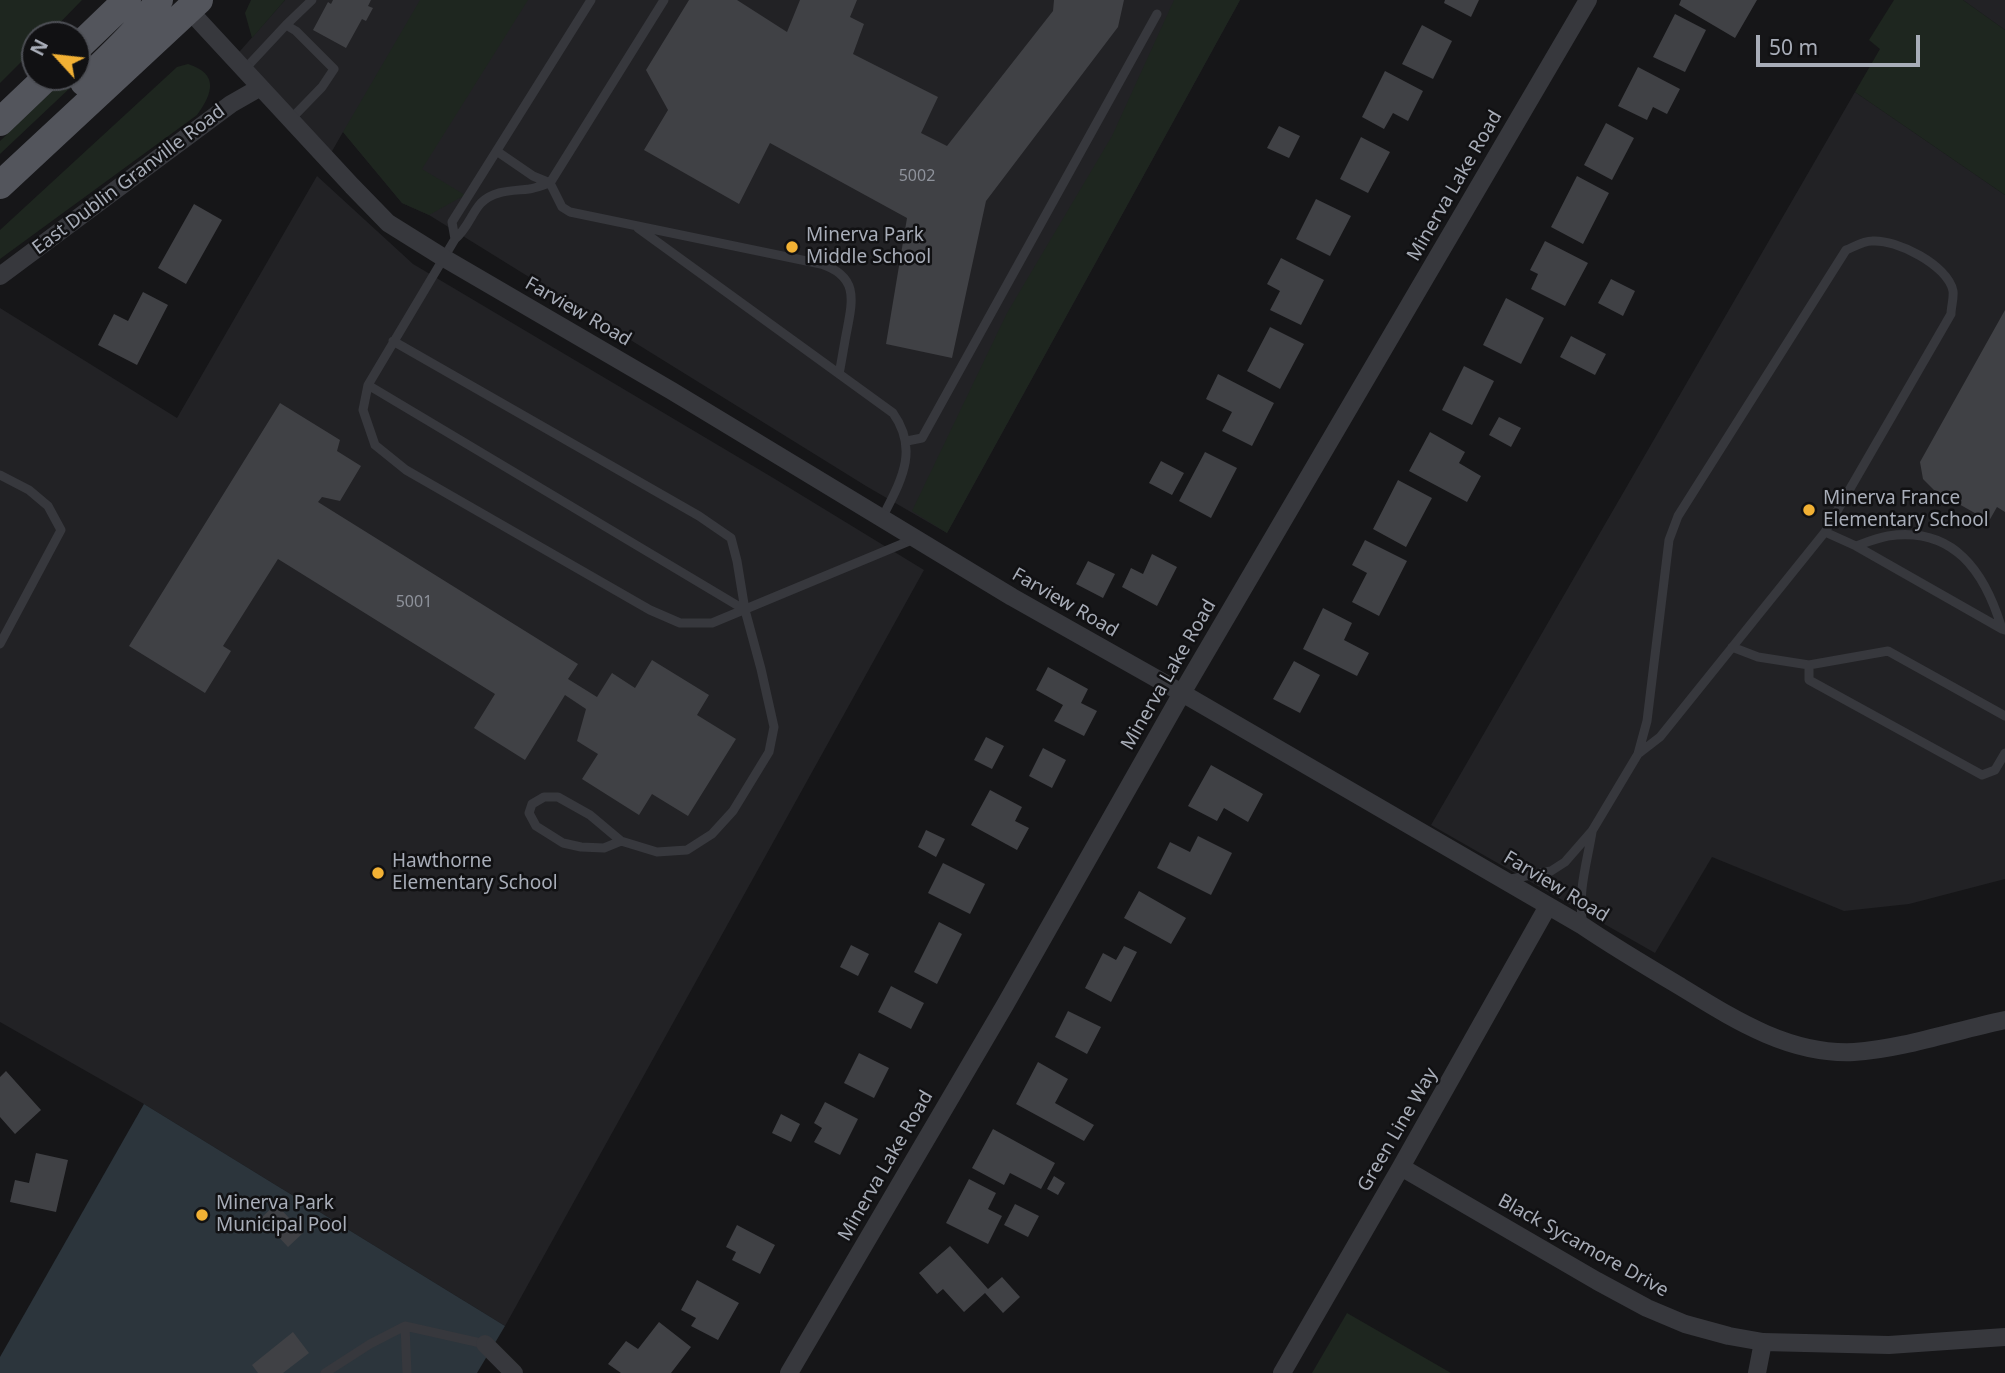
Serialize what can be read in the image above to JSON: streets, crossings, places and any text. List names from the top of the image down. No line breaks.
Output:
{"streets":{"street":["East Dublin Granville Road","Minerva Lake Road","Farview Road","Green Line Way","Black Sycamore Drive"]},"crossings":[["East Dublin Granville Road","Farview Road"],["Minerva Lake Road","Farview Road"],["Farview Road","Green Line Way"],["Green Line Way","Black Sycamore Drive"]],"places":["Minerva Park Middle School","Minerva France Elementary School","Hawthorne Elementary School","Minerva Park Municipal Pool"],"house_numbers":["5002","5001"],"scale_bar":"50 m","north":"top left"}
